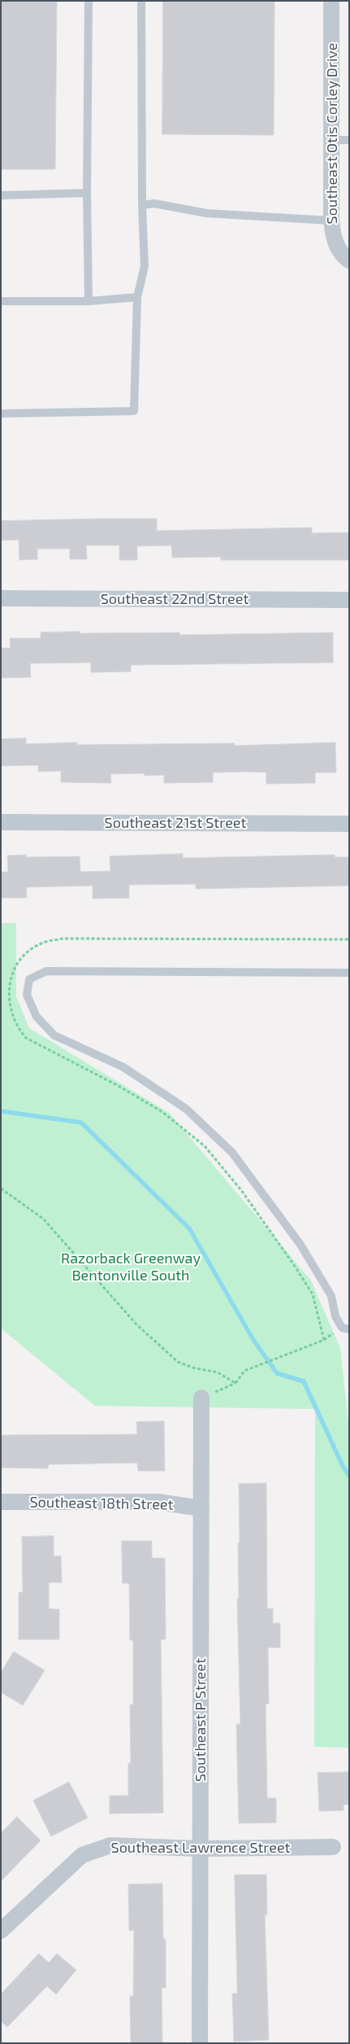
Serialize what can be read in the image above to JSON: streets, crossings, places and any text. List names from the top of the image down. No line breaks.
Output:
{"streets":{"street":["Southeast Otis Corley Drive","Southeast 22nd Street","Southeast 21st Street","Southeast 18th Street","Southeast P Street","Southeast Lawrence Street"]},"crossings":[["Southeast 18th Street","Southeast P Street"],["Southeast P Street","Southeast Lawrence Street"]],"parks":["Razorback Greenway Bentonville South"]}
